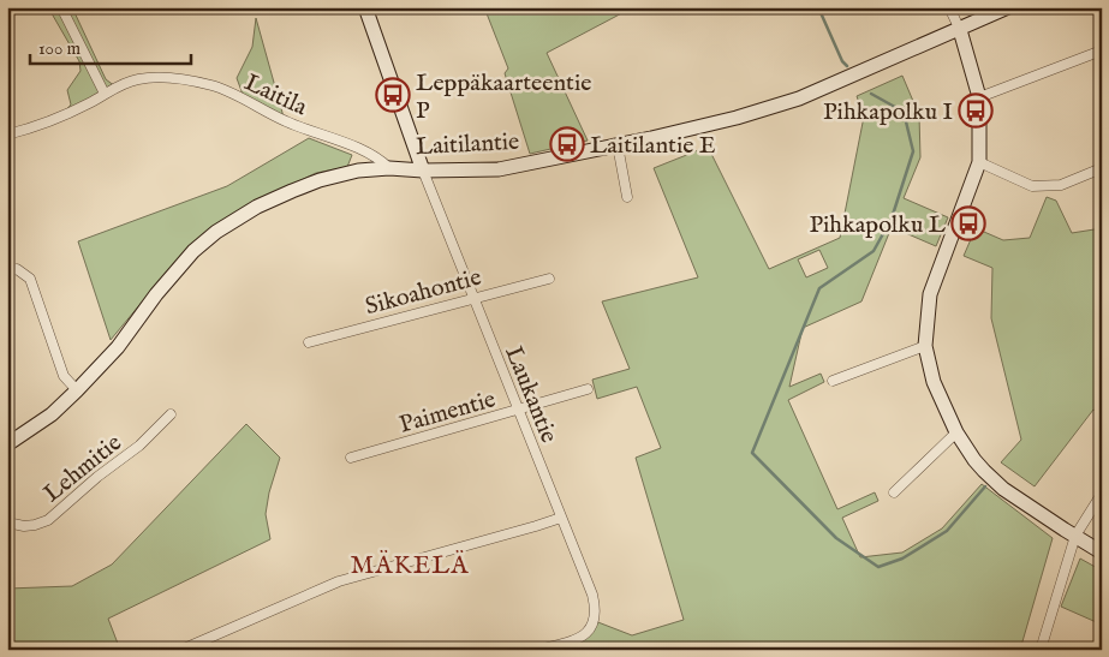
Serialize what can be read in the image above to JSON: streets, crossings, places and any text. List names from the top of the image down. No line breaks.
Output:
{"streets":{"street":["Laitila","Laitilantie","Sikoahontie","Laukantie","Paimentie","Lehmitie"]},"crossings":[["Laitila","Laitilantie"],["Laitilantie","Laukantie"],["Sikoahontie","Laukantie"],["Laukantie","Paimentie"]],"districts":["MÄKELÄ"],"places":{"bus stop":["Leppäkaarteentie P","Pihkapolku I","Laitilantie E","Pihkapolku L"]},"scale_bar":"100 m"}
